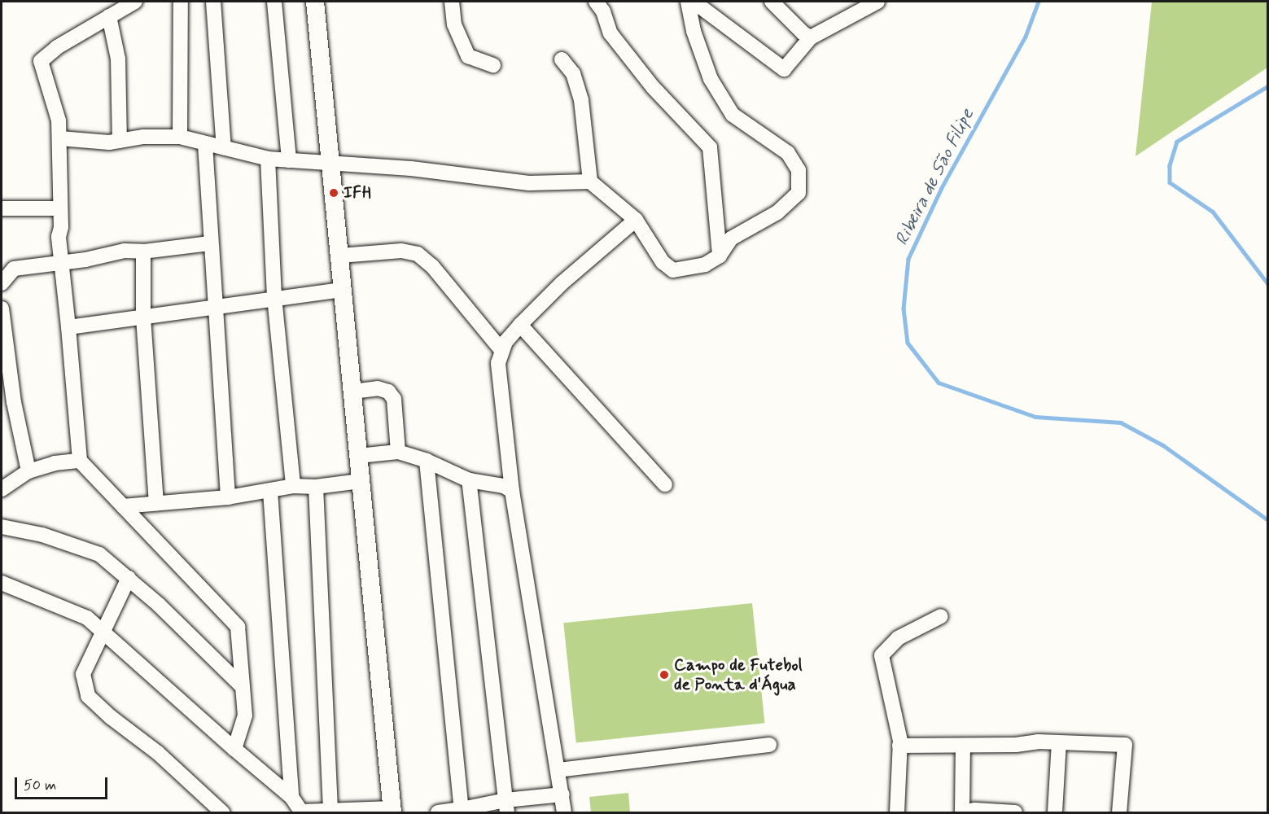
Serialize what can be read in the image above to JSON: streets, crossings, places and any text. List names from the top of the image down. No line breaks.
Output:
{"water":["Ribeira de São Filipe"],"places":["IFH","Campo de Futebol de Ponta d'Água"],"scale_bar":"50 m"}
